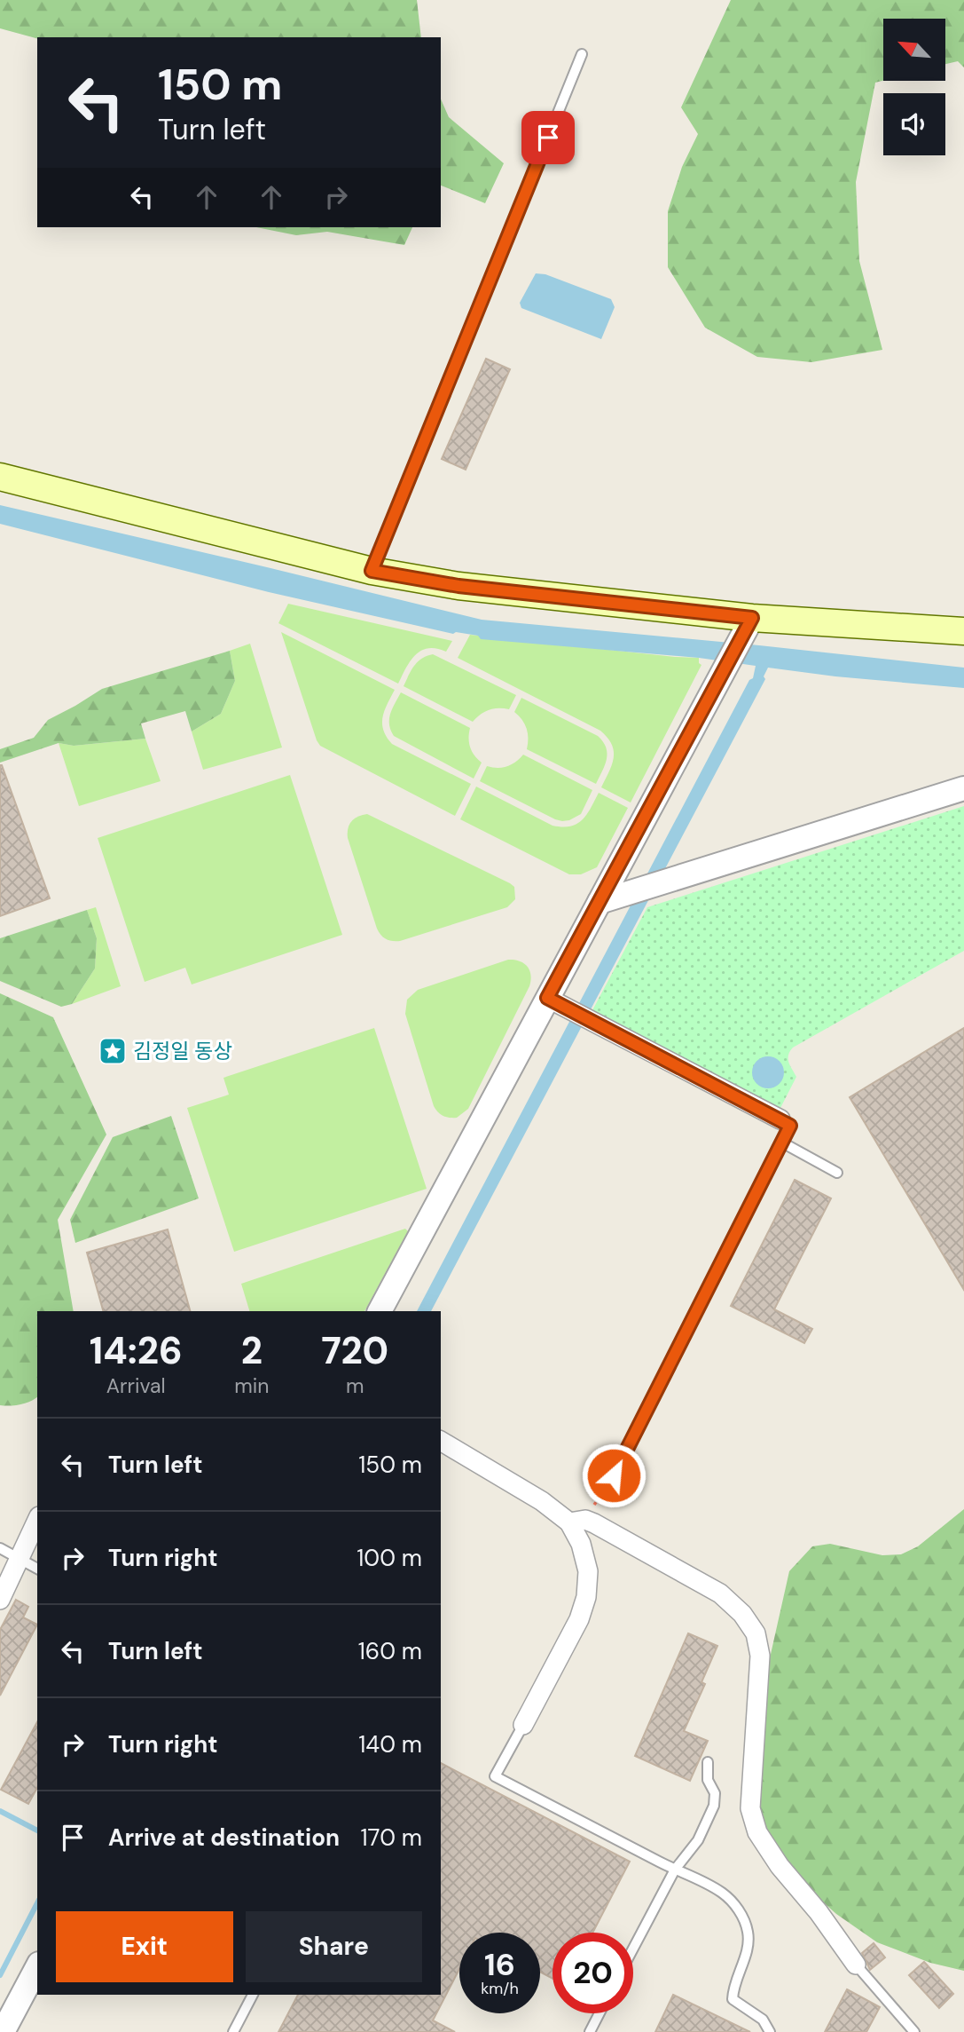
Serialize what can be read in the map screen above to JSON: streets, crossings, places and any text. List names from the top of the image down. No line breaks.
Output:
{"places":{"place":["김정일 동상"]},"north":"top left","page":{"turn":["150 m","Turn left"],"eta":["14:26","Arrival","2","min","720","m"],"list":[{"name":"Turn left","value":"150 m"},{"name":"Turn right","value":"100 m"},{"name":"Turn left","value":"160 m"},{"name":"Turn right","value":"140 m"},{"name":"Arrive at destination","value":"170 m"}],"buttons":["Exit","Share"],"speed":"16 km/h","limit":"20"}}
